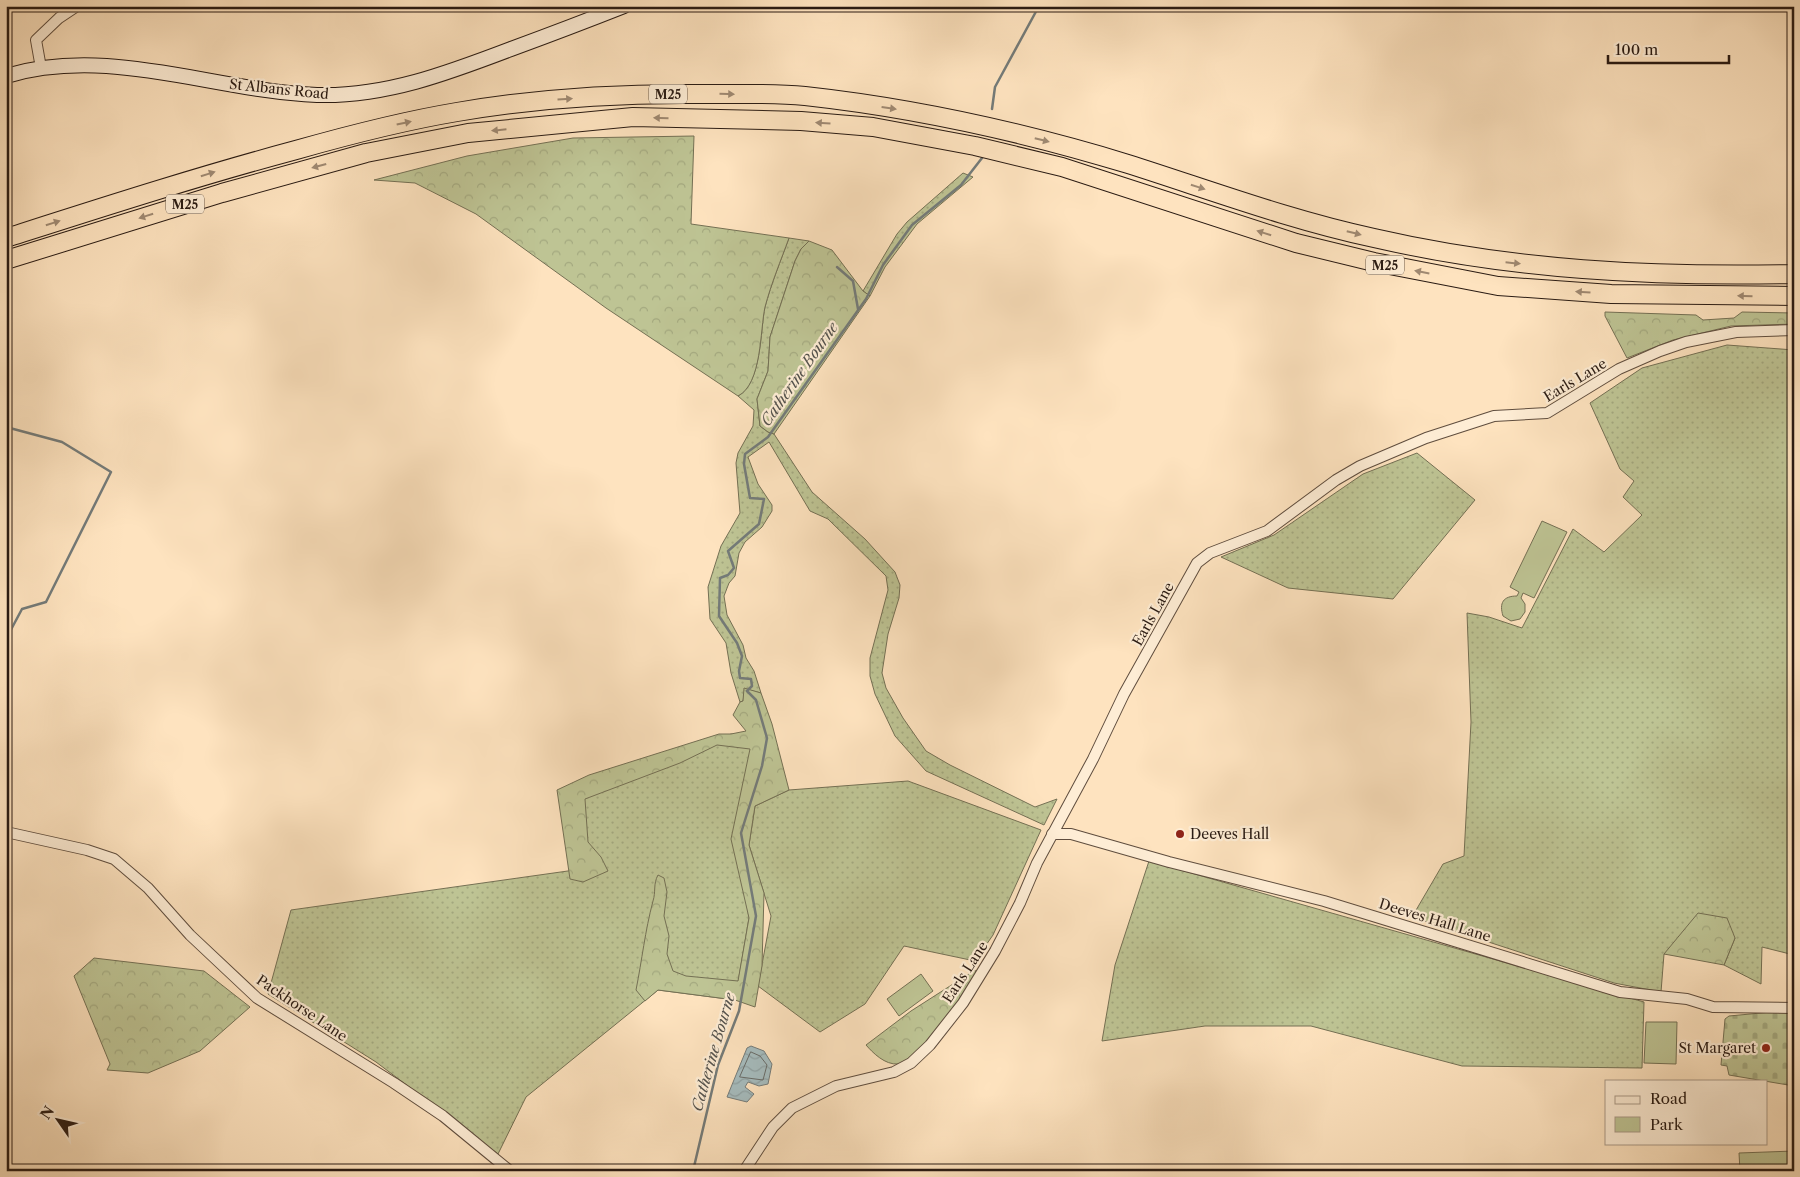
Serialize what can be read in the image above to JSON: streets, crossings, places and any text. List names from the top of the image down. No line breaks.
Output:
{"streets":{"highway":["M25"],"main road":["St Albans Road"],"street":["Earls Lane","Deeves Hall Lane","Packhorse Lane"]},"crossings":[["Earls Lane","Deeves Hall Lane"]],"water":["Catherine Bourne"],"places":["Deeves Hall","St Margaret"],"legend":["Road","Park"],"scale_bar":"100 m","north":"top left"}
